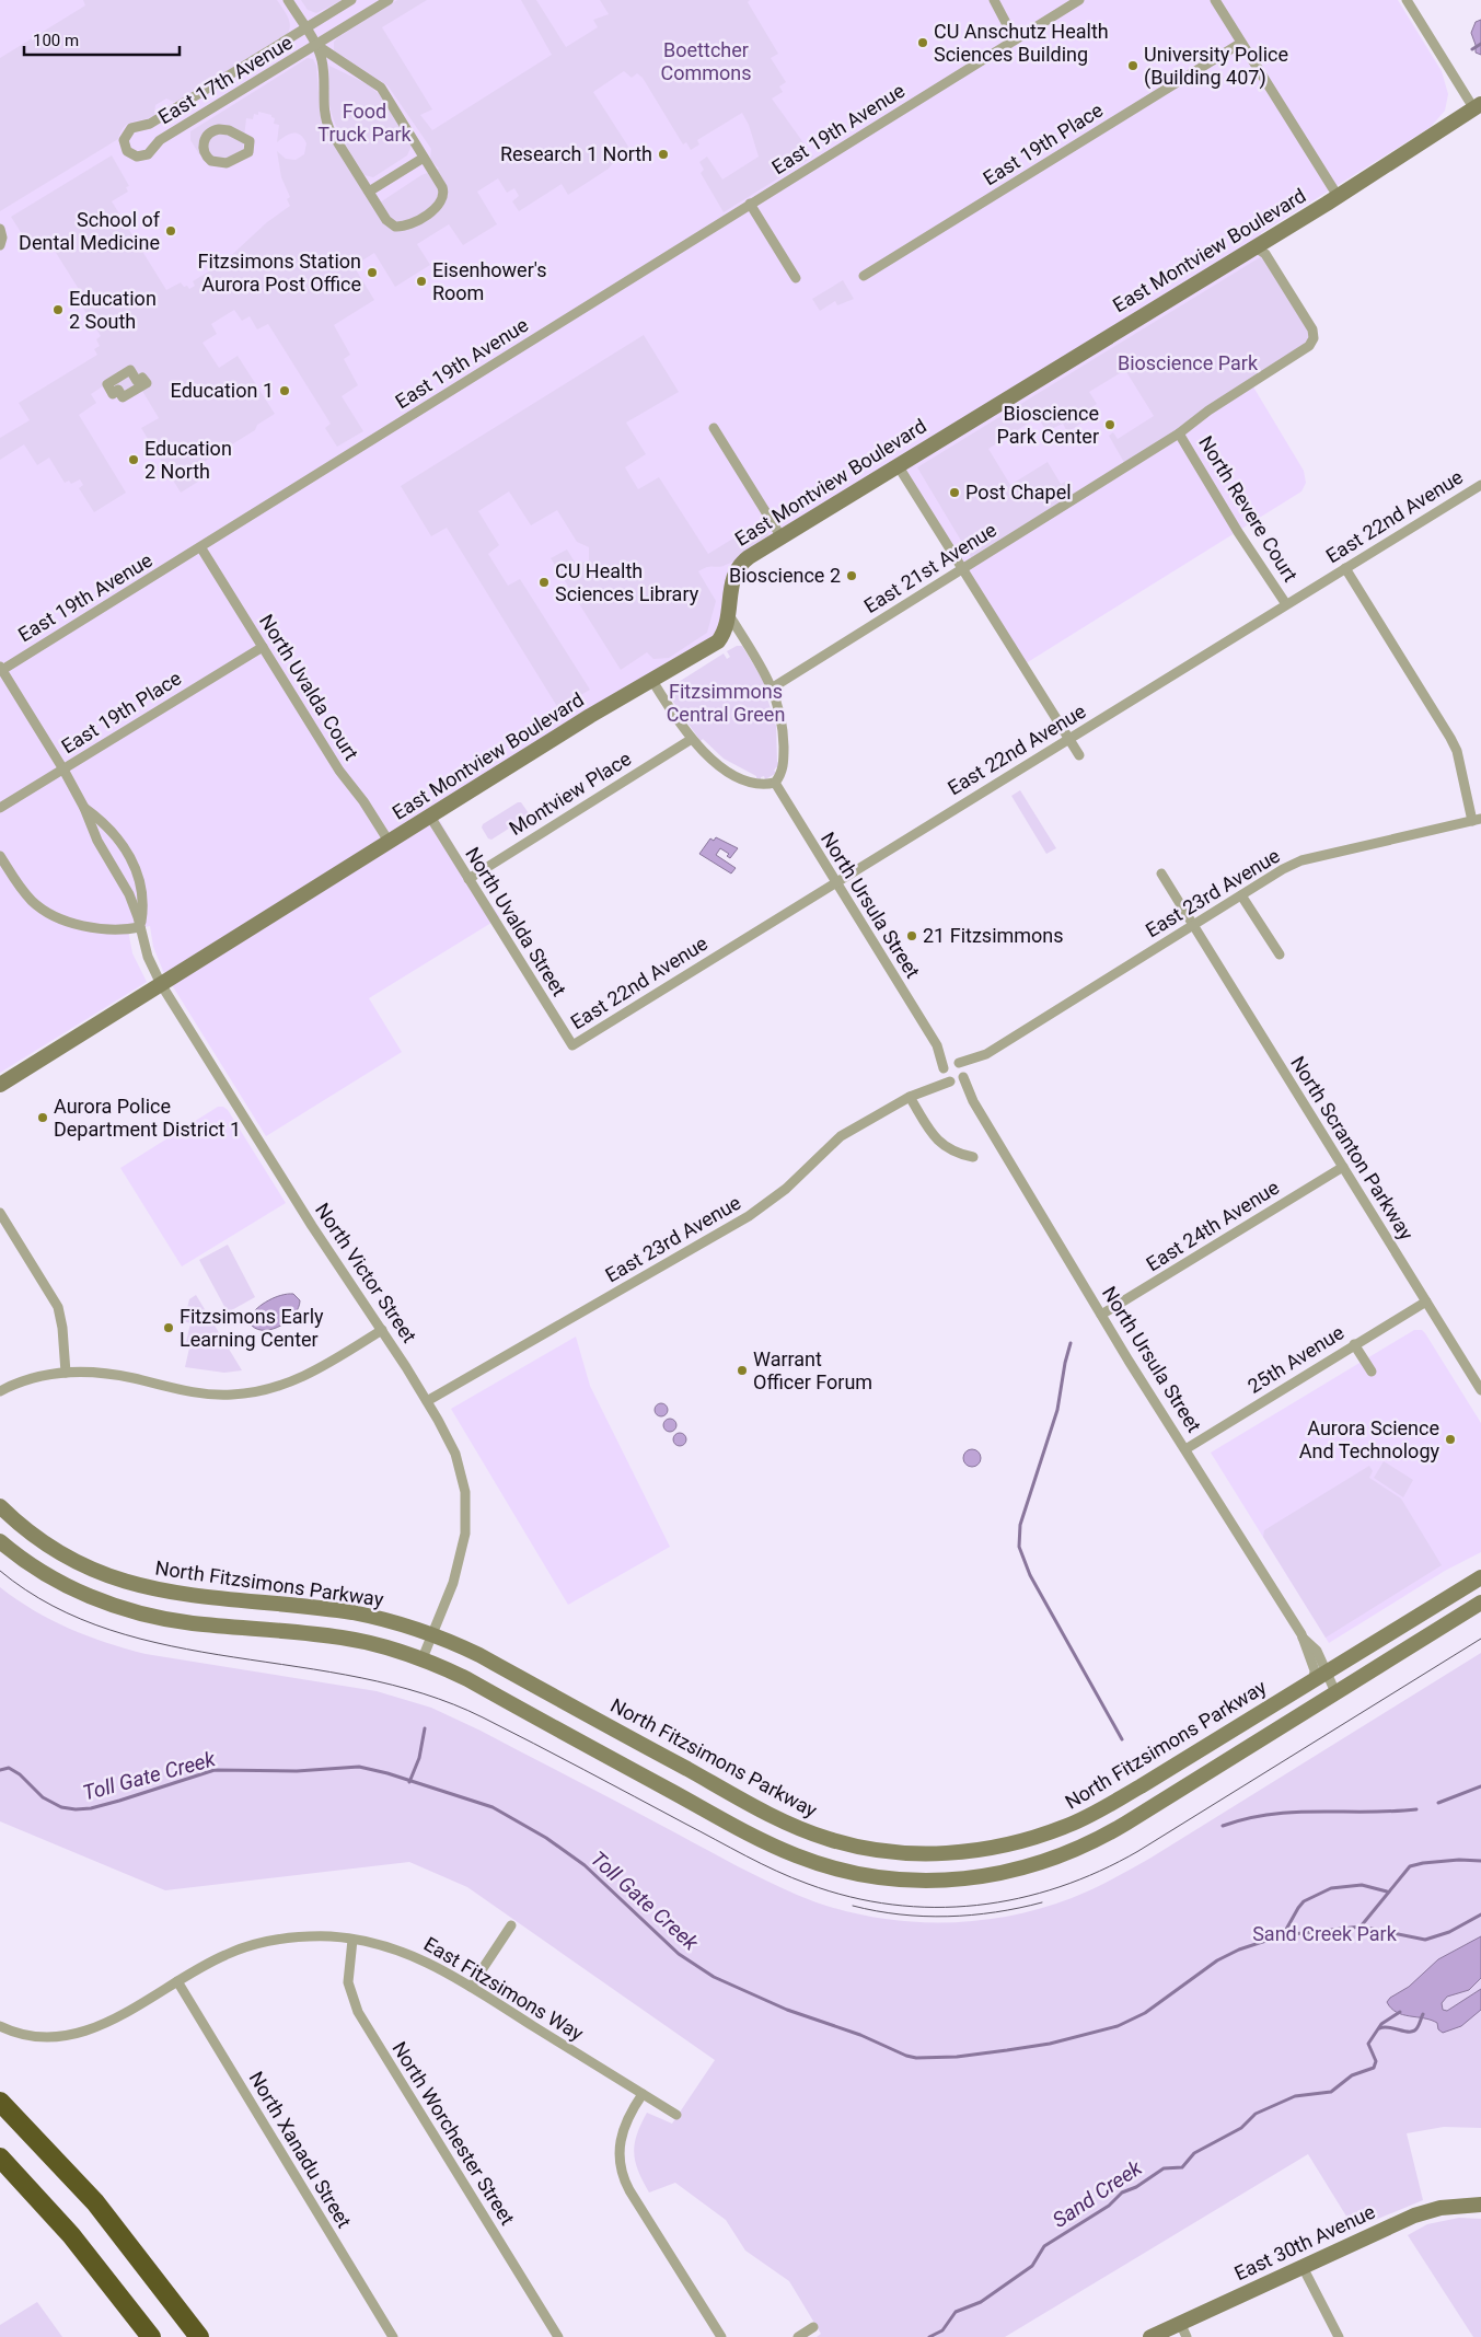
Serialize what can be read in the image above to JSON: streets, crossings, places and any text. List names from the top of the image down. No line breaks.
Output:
{"streets":{"main road":["East Montview Boulevard","North Fitzsimons Parkway","East 30th Avenue"],"street":["East 17th Avenue","East 19th Avenue","East 19th Place","North Revere Court","East 22nd Avenue","East 21st Avenue","North Uvalda Court","Montview Place","East 23rd Avenue","North Ursula Street","North Uvalda Street","North Scranton Parkway","East 24th Avenue","North Victor Street","25th Avenue","East Fitzsimons Way","North Worchester Street","North Xanadu Street"]},"crossings":[["East 19th Avenue","North Uvalda Court"],["East 19th Avenue","North Victor Street"],["East 19th Place","North Uvalda Court"],["East 19th Place","North Victor Street"],["East Montview Boulevard","East 21st Avenue"],["East Montview Boulevard","North Uvalda Court"],["East Montview Boulevard","North Uvalda Street"],["East Montview Boulevard","North Victor Street"],["North Revere Court","East 22nd Avenue"],["North Revere Court","East 21st Avenue"],["East 22nd Avenue","North Ursula Street"],["East 22nd Avenue","North Uvalda Street"],["Montview Place","North Uvalda Street"],["East 23rd Avenue","North Ursula Street"],["East 23rd Avenue","North Scranton Parkway"],["East 23rd Avenue","North Victor Street"],["North Ursula Street","East 24th Avenue"],["North Ursula Street","25th Avenue"],["North Ursula Street","North Fitzsimons Parkway"],["North Scranton Parkway","East 24th Avenue"],["North Scranton Parkway","25th Avenue"],["North Victor Street","North Fitzsimons Parkway"],["East Fitzsimons Way","North Worchester Street"],["East Fitzsimons Way","North Xanadu Street"]],"water":["Toll Gate Creek","Sand Creek"],"parks":["Boettcher Commons","Food Truck Park","Bioscience Park","Fitzsimmons Central Green","Sand Creek Park"],"places":["CU Anschutz Health Sciences Building","University Police (Building 407)","Research 1 North","School of Dental Medicine","Fitzsimons Station Aurora Post Office","Eisenhower's Room","Education 2 South","Education 1","Bioscience Park Center","Education 2 North","Post Chapel","Bioscience 2","CU Health Sciences Library","21 Fitzsimmons","Aurora Police Department District 1","Fitzsimons Early Learning Center","Warrant Officer Forum","Aurora Science And Technology"],"scale_bar":"100 m"}
